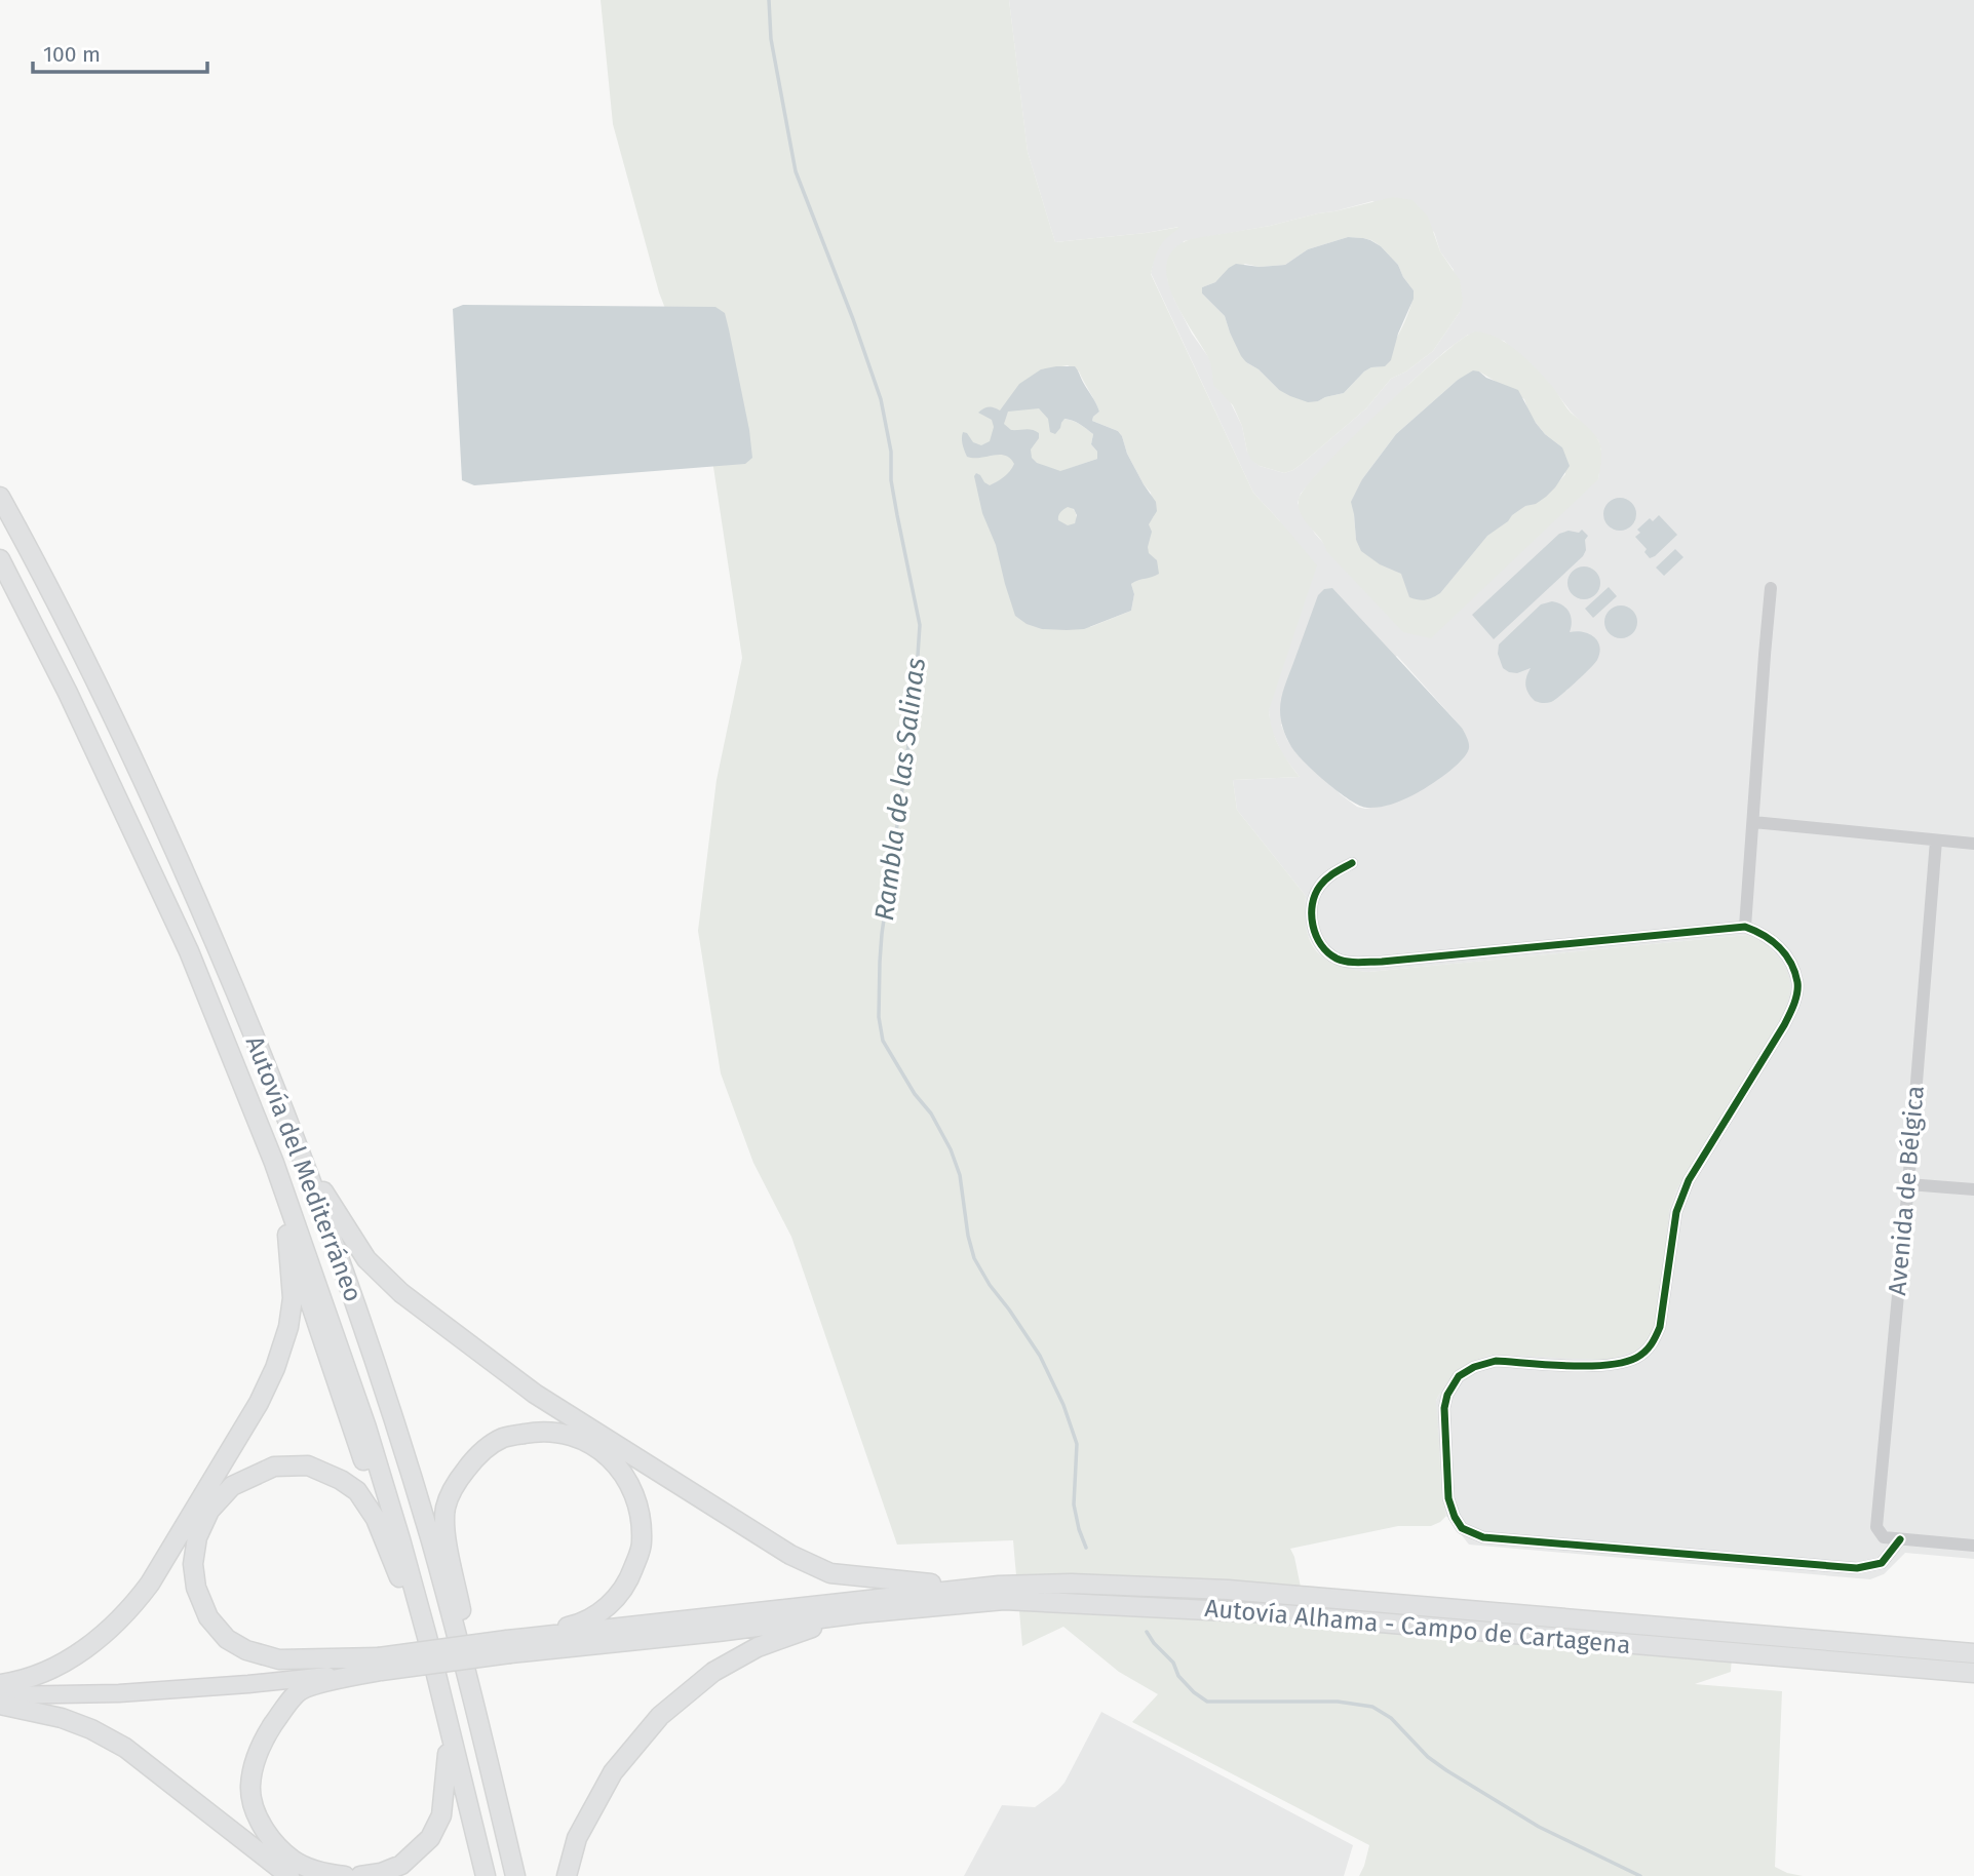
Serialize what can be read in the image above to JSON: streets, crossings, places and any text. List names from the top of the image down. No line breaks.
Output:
{"streets":{"highway":["Autovía del Mediterráneo","Autovía Alhama - Campo de Cartagena"],"street":["Avenida de Bélgica"]},"water":["Rambla de las Salinas"],"scale_bar":"100 m"}
